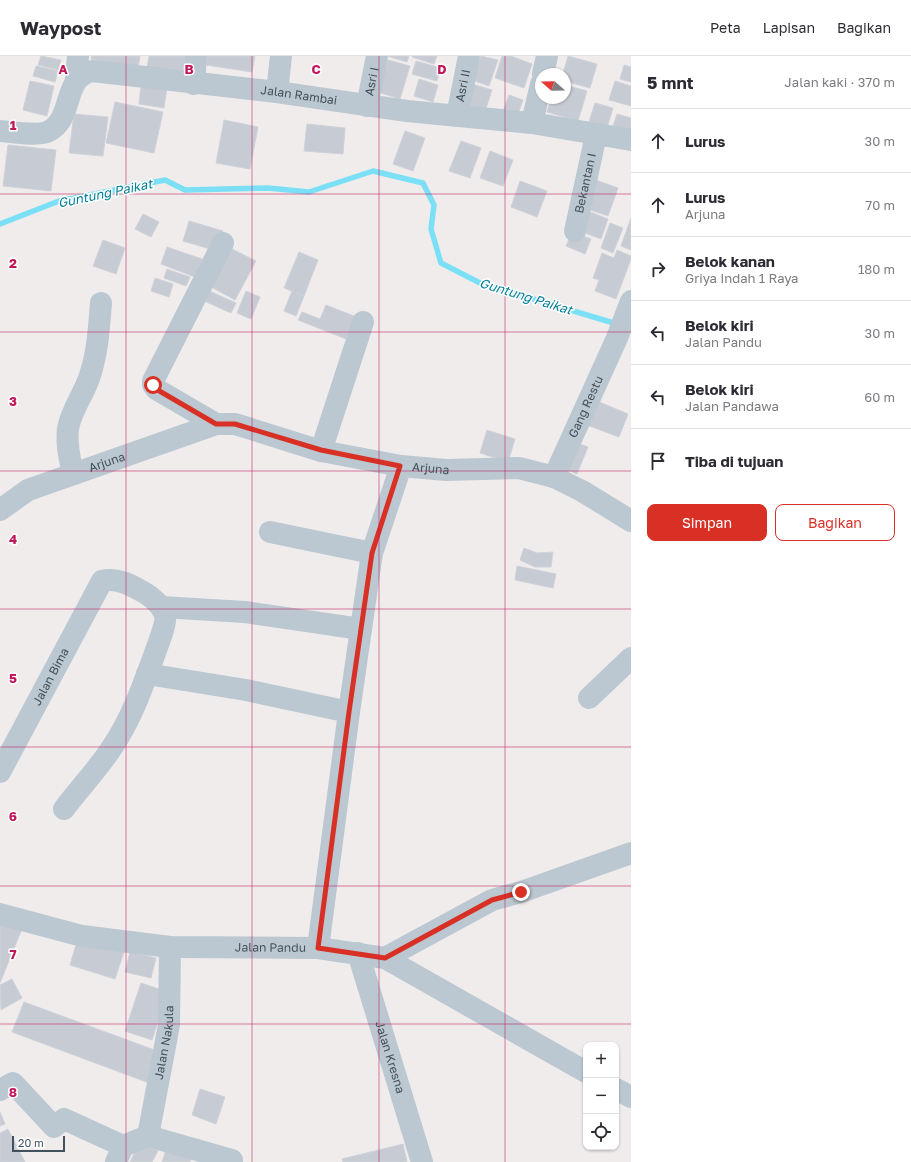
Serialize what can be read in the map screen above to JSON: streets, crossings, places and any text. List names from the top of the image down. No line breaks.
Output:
{"streets":{"street":["Asri I","Asri II","Jalan Rambai","Bekantan I","Gang Restu","Arjuna","Jalan Bima","Jalan Pandu","Jalan Nakula","Jalan Kresna"]},"crossings":[["Asri I","Jalan Rambai"],["Asri II","Jalan Rambai"],["Jalan Rambai","Bekantan I"],["Gang Restu","Arjuna"],["Jalan Pandu","Jalan Nakula"],["Jalan Pandu","Jalan Kresna"]],"water":["Guntung Paikat"],"scale_bar":"20 m","north":"left","page":{"header":"Waypost","nav":["Peta","Lapisan","Bagikan"],"heading":["5 mnt","Jalan kaki · 370 m"],"list":[["Lurus","30 m"],["Lurus","Arjuna","70 m"],["Belok kanan","Griya Indah 1 Raya","180 m"],["Belok kiri","Jalan Pandu","30 m"],["Belok kiri","Jalan Pandawa","60 m"],"Tiba di tujuan"],"buttons":["Simpan","Bagikan"],"map_buttons":["+","−"],"scale":"20 m"},"grid":{"columns":["A","B","C","D"],"rows":["1","2","3","4","5","6","7","8"]}}
